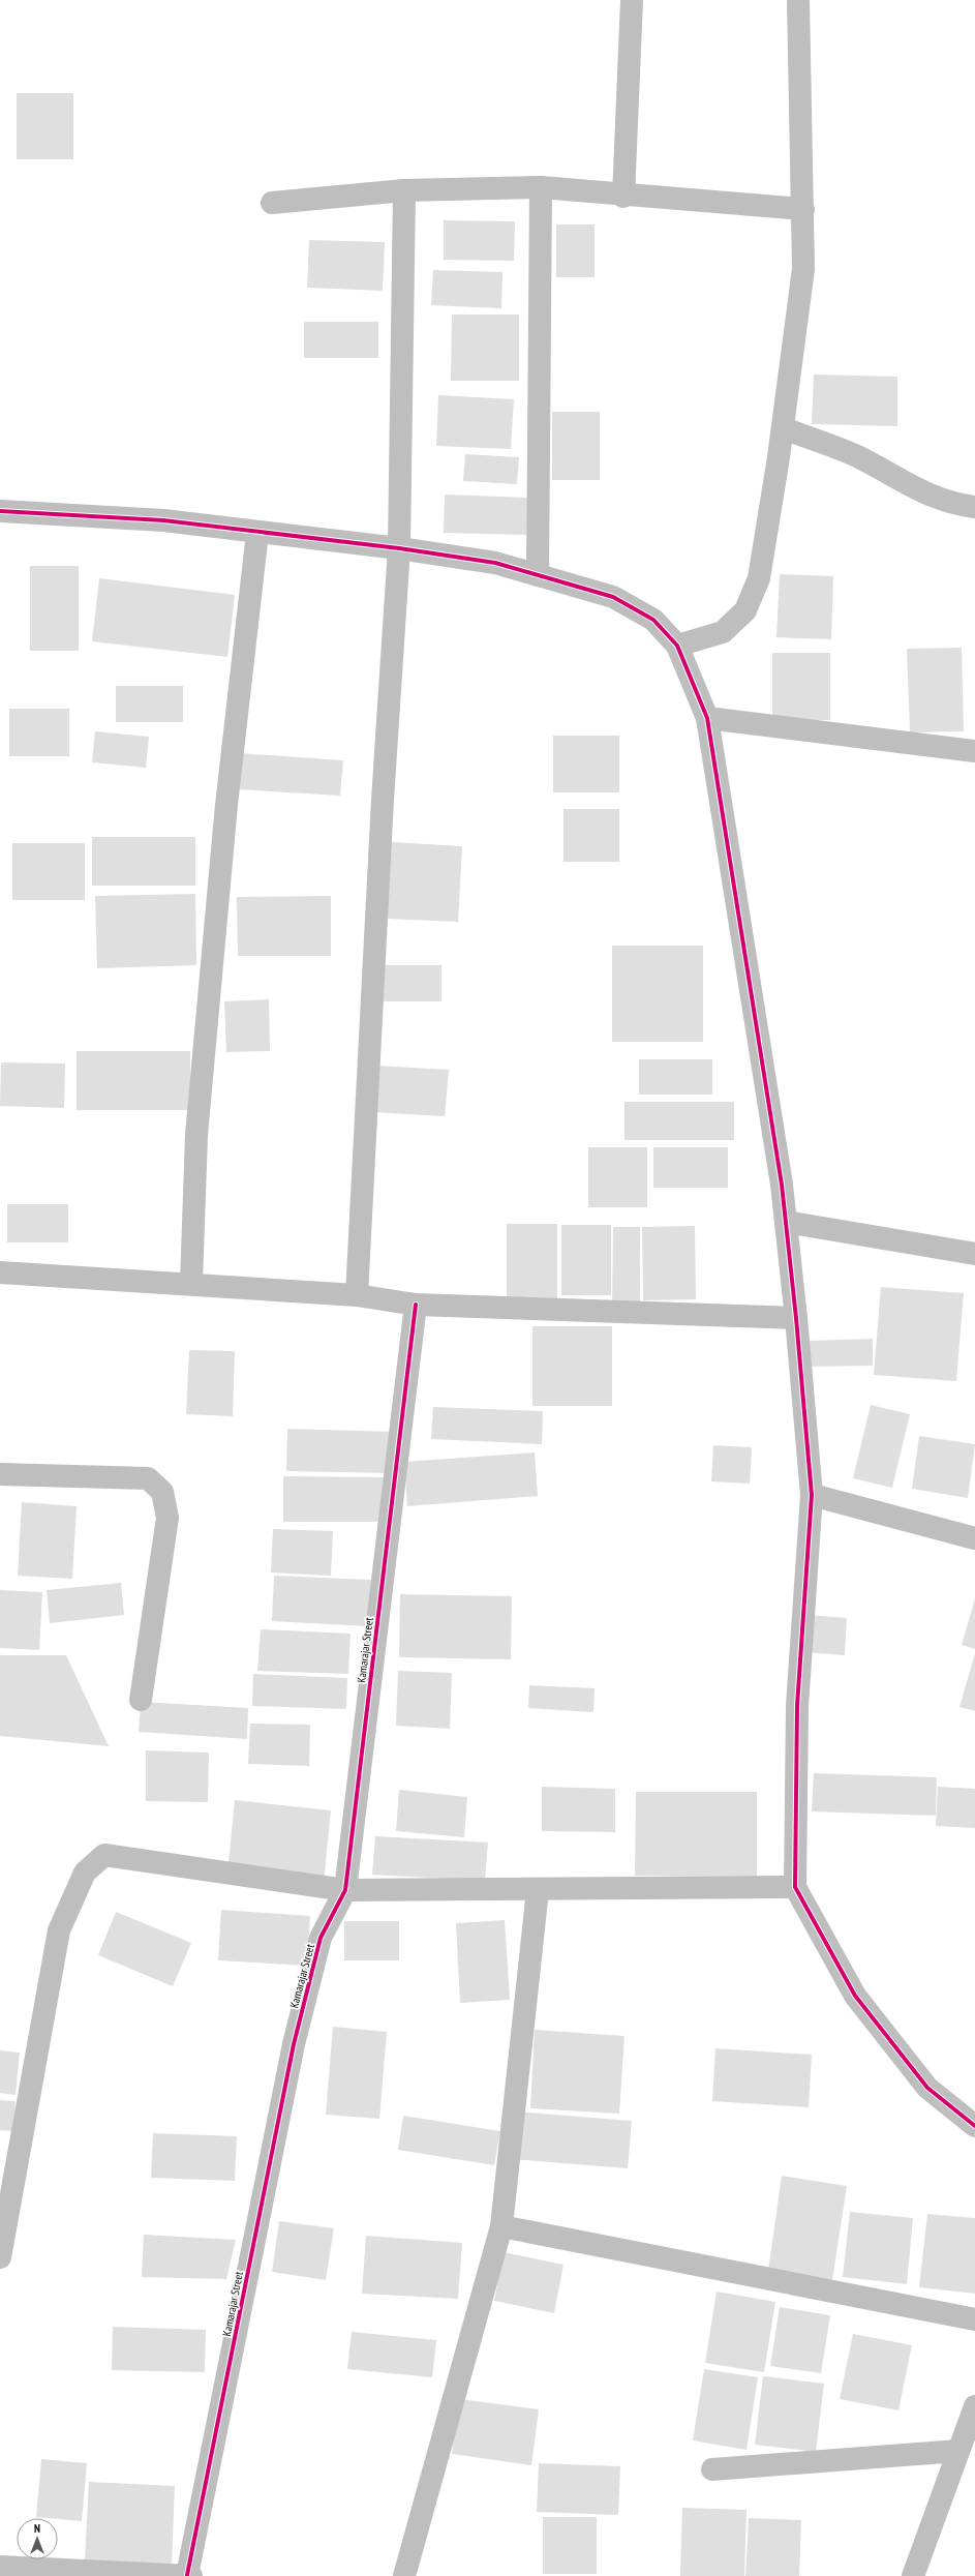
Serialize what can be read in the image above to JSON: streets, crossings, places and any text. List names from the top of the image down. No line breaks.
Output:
{"streets":{"street":["Kamarajar Street"]},"north":"top"}
